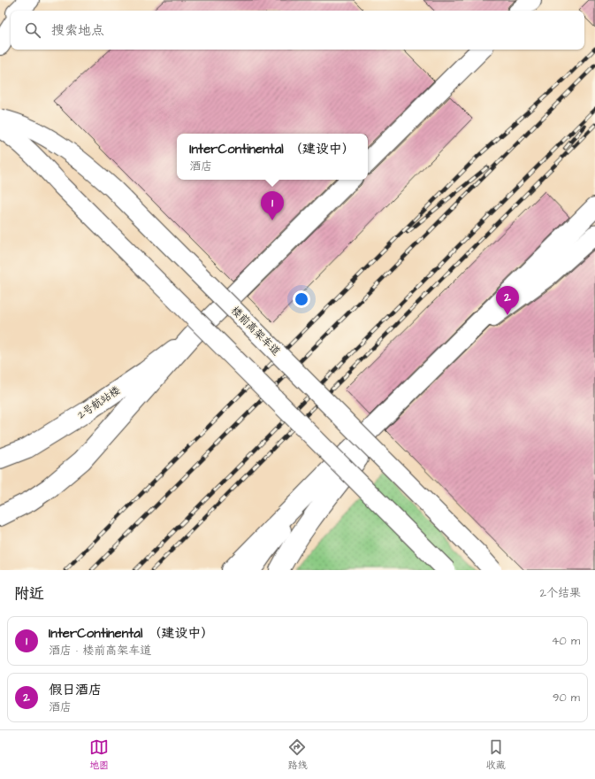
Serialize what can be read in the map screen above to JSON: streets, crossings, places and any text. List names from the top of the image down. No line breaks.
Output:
{"streets":{"main road":["2号航站楼"],"street":["楼前高架车道"]},"page":{"search":"搜索地点","popup":["InterContinental （建设中）","酒店"],"pins":["1","2"],"heading":["附近","2个结果"],"list":[{"mark":"1","name":"InterContinental （建设中）","note":"酒店 · 楼前高架车道","value":"40 m"},{"mark":"2","name":"假日酒店","note":"酒店","value":"90 m"}],"nav":["地图","路线","收藏"]}}
